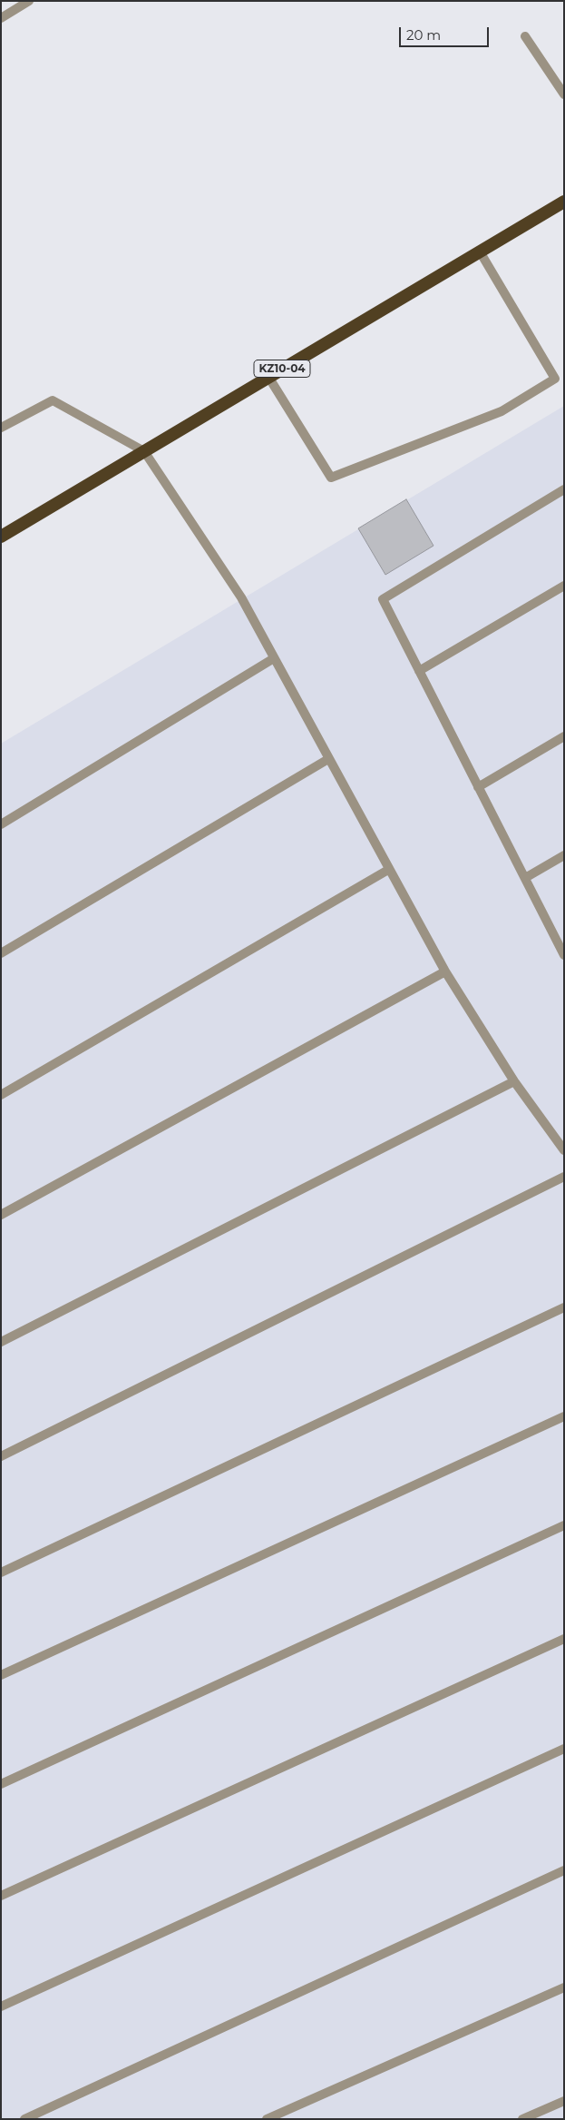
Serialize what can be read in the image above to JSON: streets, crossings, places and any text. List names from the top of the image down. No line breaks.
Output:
{"streets":{"highway":["KZ10-04"]},"scale_bar":"20 m"}
